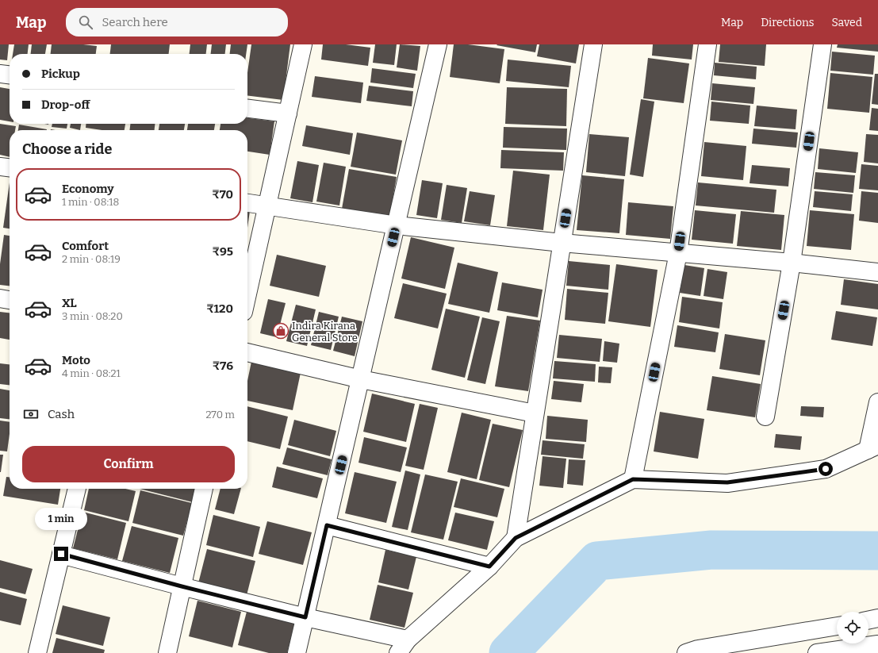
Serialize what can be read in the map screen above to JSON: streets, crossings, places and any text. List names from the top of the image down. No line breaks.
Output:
{"places":{"shop":["Indira Kirana General Store"]},"page":{"header":"Map","search":"Search here","nav":["Map","Directions","Saved"],"banner":["Pickup","Drop-off"],"heading":"Choose a ride","list":[{"name":"Economy","note":"1 min · 08:18","value":"₹70"},{"name":"Comfort","note":"2 min · 08:19","value":"₹95"},{"name":"XL","note":"3 min · 08:20","value":"₹120"},{"name":"Moto","note":"4 min · 08:21","value":"₹76"}],"pay":["Cash","270 m"],"buttons":"Confirm","bubble":"1 min"}}
